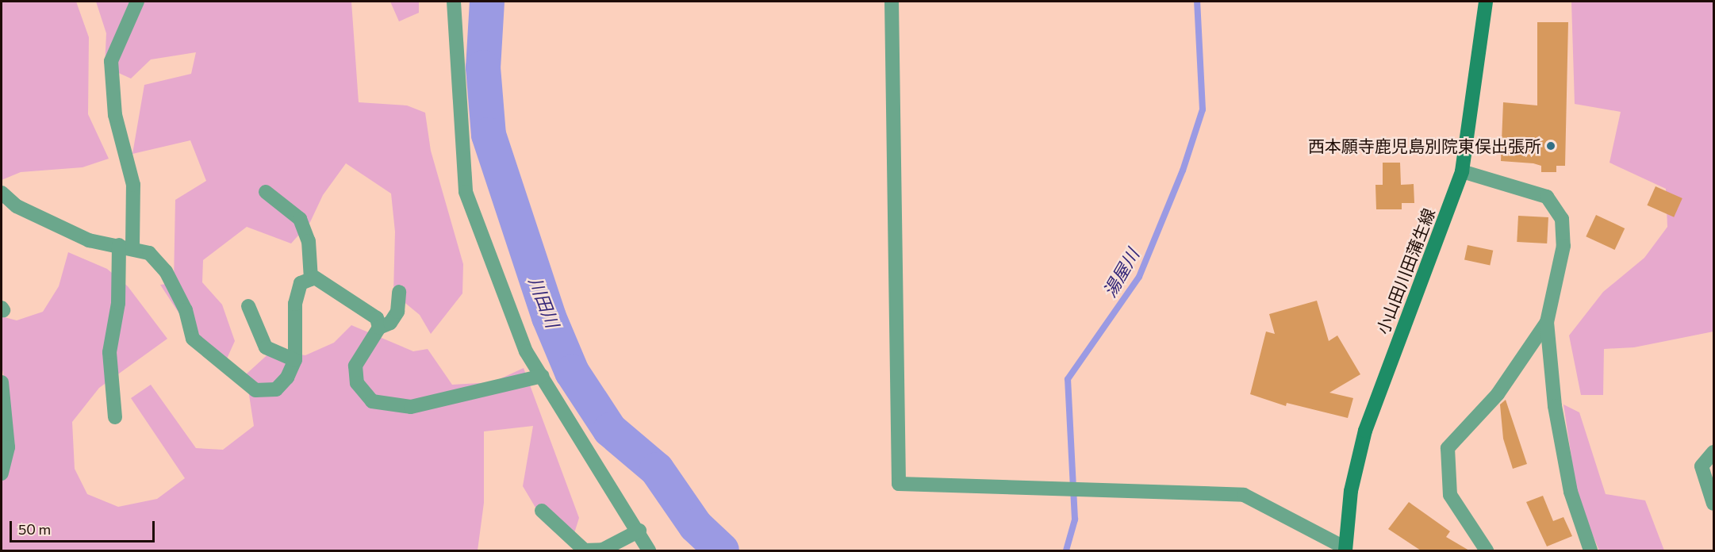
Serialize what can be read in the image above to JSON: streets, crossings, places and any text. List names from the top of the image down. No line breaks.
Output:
{"streets":{"main road":["小山田川田蒲生線"]},"water":["湯屋川","川田川"],"places":["西本願寺鹿児島別院東俣出張所"],"scale_bar":"50 m"}
